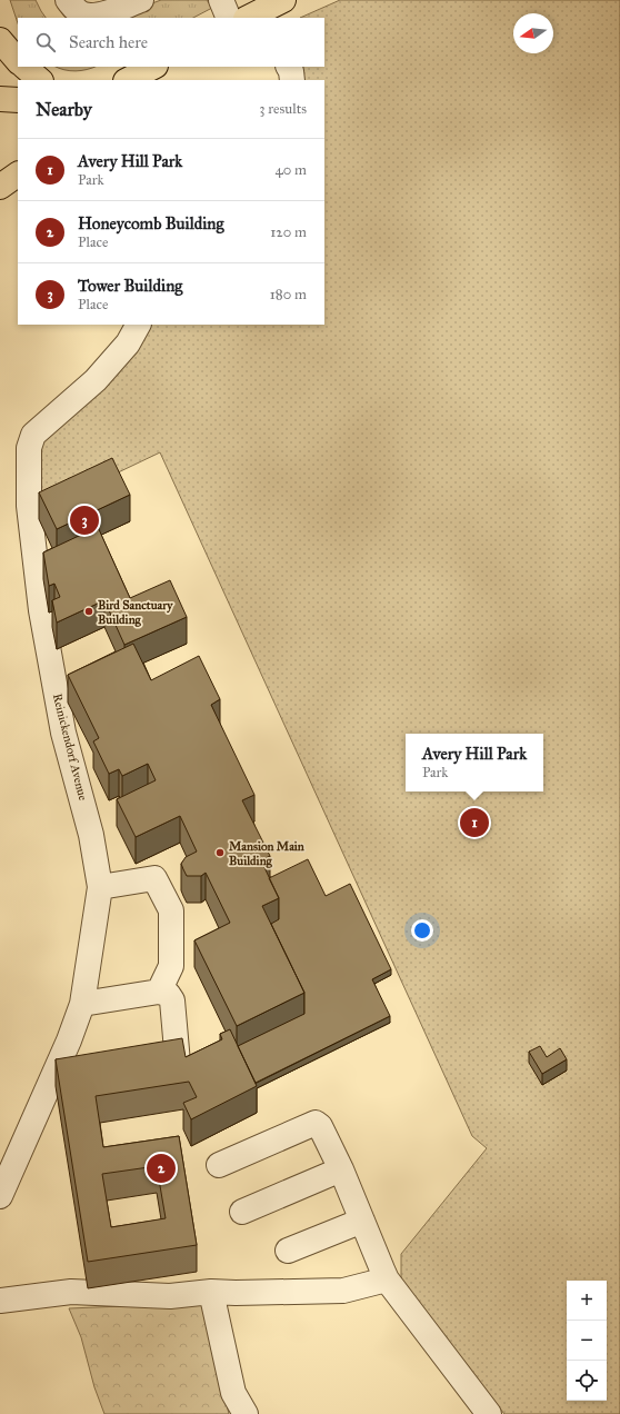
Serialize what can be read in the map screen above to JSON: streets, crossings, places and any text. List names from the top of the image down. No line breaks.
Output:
{"streets":{"street":["Reinickendorf Avenue"]},"places":["Bird Sanctuary Building","Mansion Main Building"],"north":"left","page":{"search":"Search here","heading":["Nearby","3 results"],"list":[{"mark":"1","name":"Avery Hill Park","note":"Park","value":"40 m"},{"mark":"2","name":"Honeycomb Building","note":"Place","value":"120 m"},{"mark":"3","name":"Tower Building","note":"Place","value":"180 m"}],"pins":["3","1","2"],"popup":["Avery Hill Park","Park"],"map_buttons":["+","−"]}}
